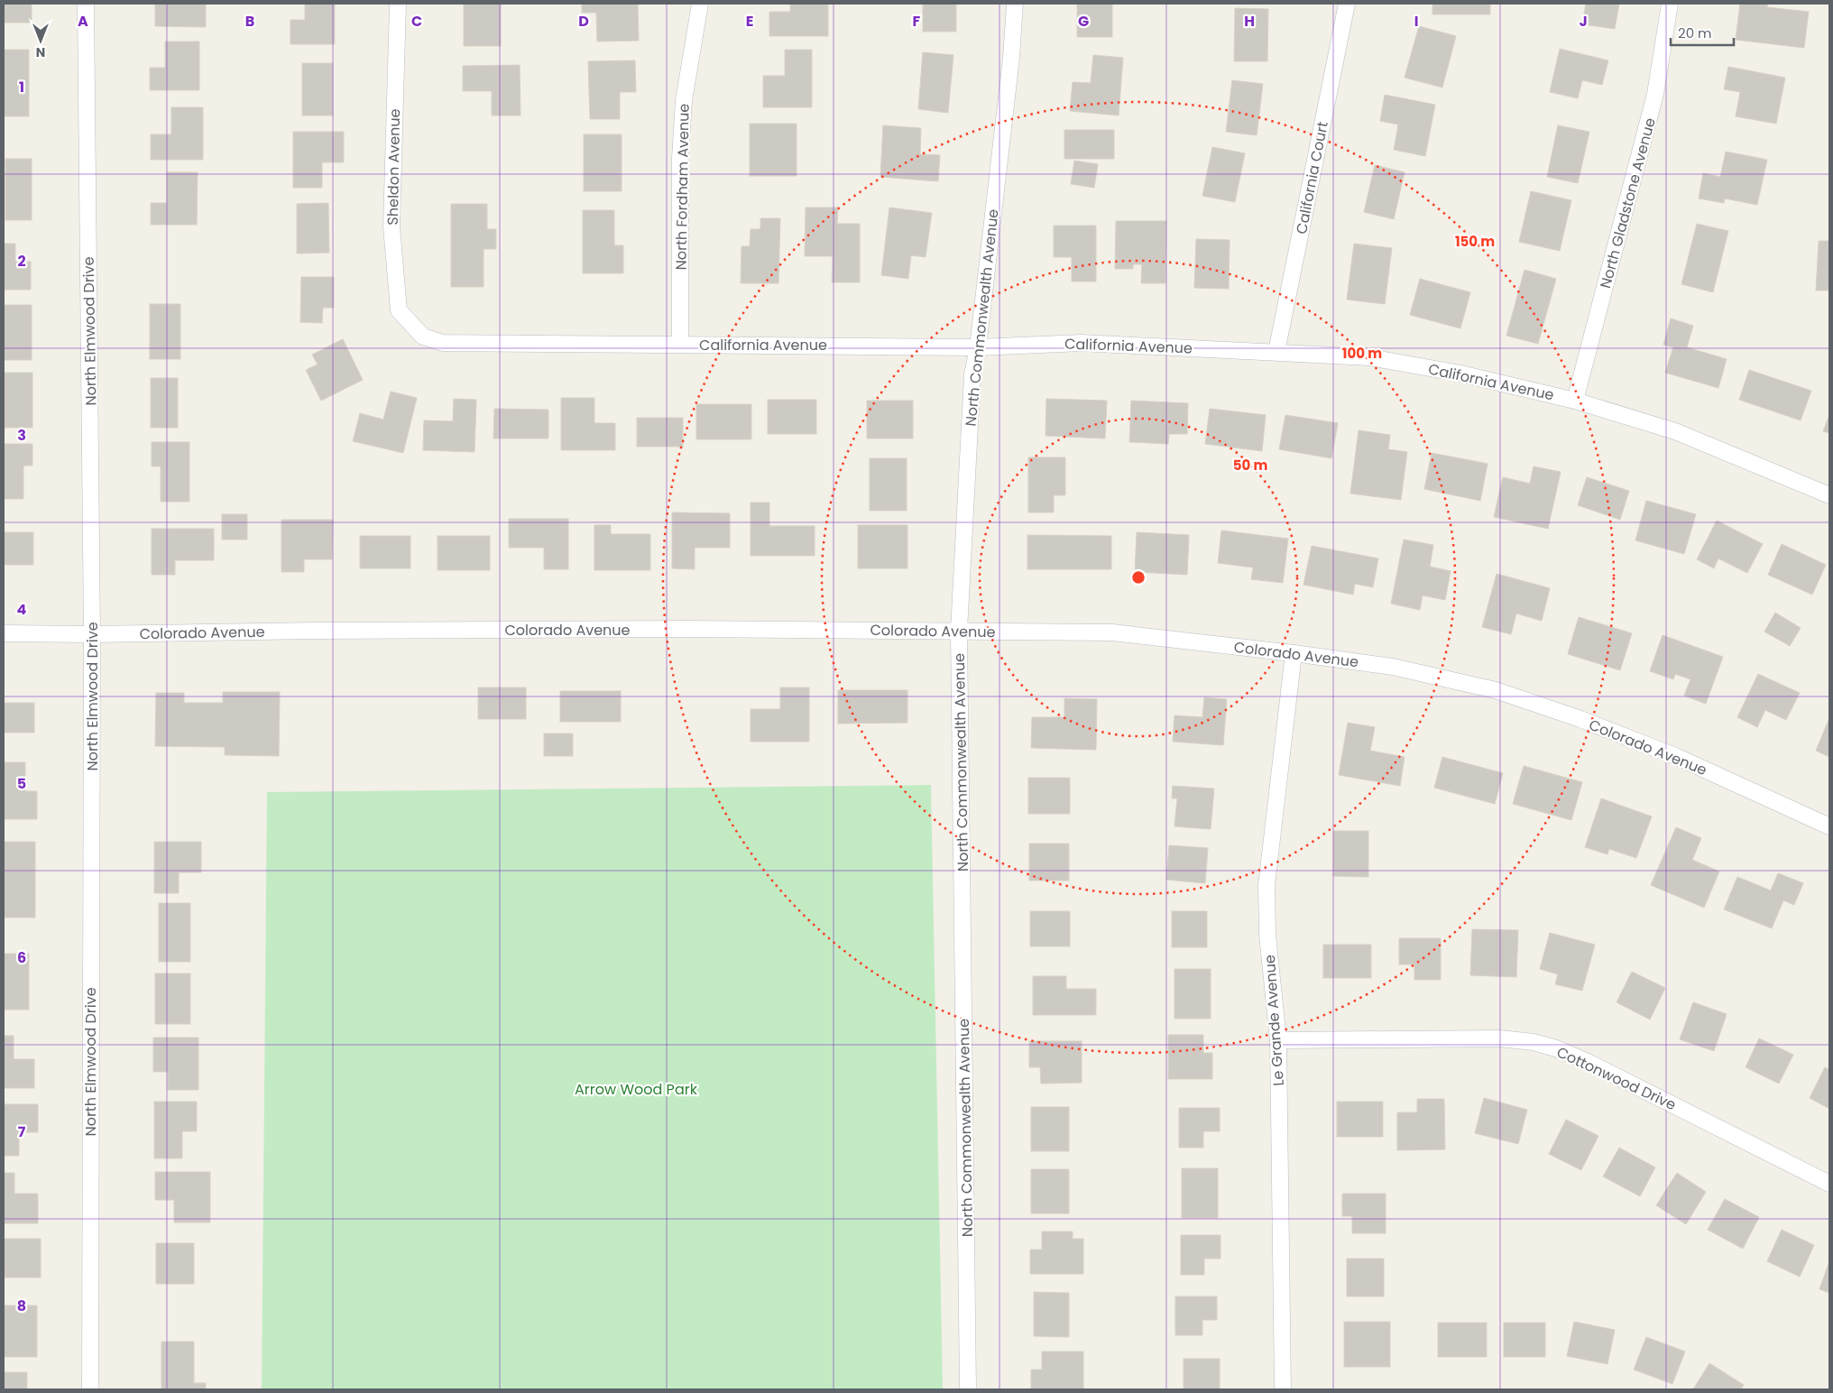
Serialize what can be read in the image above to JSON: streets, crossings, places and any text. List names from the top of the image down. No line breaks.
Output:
{"streets":{"street":["Sheldon Avenue","California Court","North Fordham Avenue","North Gladstone Avenue","North Commonwealth Avenue","North Elmwood Drive","California Avenue","Colorado Avenue","Le Grande Avenue","Cottonwood Drive"]},"crossings":[["Sheldon Avenue","California Avenue"],["California Court","California Avenue"],["North Fordham Avenue","California Avenue"],["North Gladstone Avenue","California Avenue"],["North Commonwealth Avenue","California Avenue"],["North Commonwealth Avenue","Colorado Avenue"],["North Elmwood Drive","Colorado Avenue"],["Colorado Avenue","Le Grande Avenue"],["Le Grande Avenue","Cottonwood Drive"]],"parks":["Arrow Wood Park"],"scale_bar":"20 m","north":"bottom","grid":{"columns":["A","B","C","D","E","F","G","H","I","J"],"rows":["1","2","3","4","5","6","7","8"]},"rings":["150 m","100 m","50 m"]}
